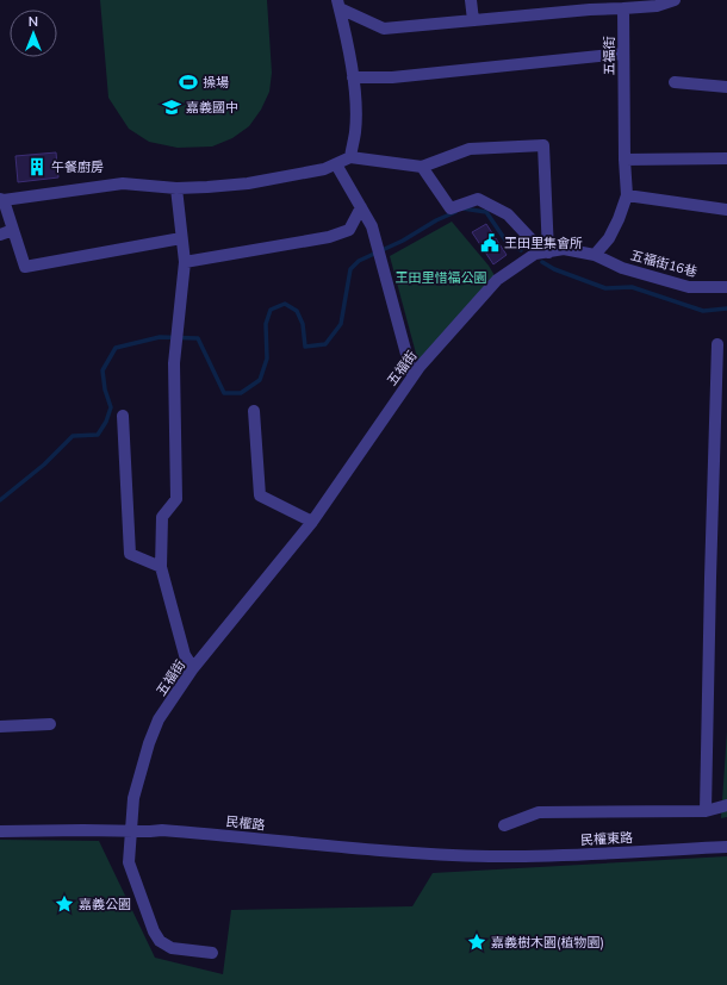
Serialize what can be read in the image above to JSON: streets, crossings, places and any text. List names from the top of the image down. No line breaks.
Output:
{"streets":{"street":["五福街","五福街16巷","民權路","民權東路"]},"crossings":[["五福街","五福街16巷"],["五福街","民權路"],["民權路","民權東路"]],"parks":["王田里惜福公園"],"places":{"sports":["操場"],"school or university":["嘉義國中"],"building":["午餐廚房"],"public building":["王田里集會所"],"place":["嘉義公園","嘉義樹木園(植物園)"]},"north":"top"}
